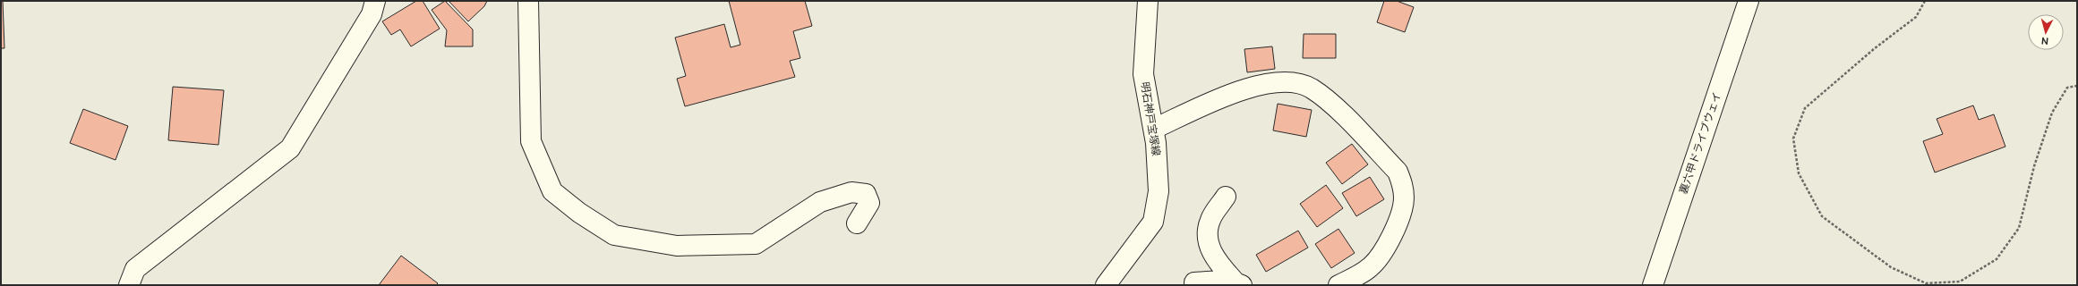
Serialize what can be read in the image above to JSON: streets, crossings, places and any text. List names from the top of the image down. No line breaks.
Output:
{"streets":{"street":["明石神戸宝塚線","裏六甲ドライブウェイ"]},"north":"bottom"}
